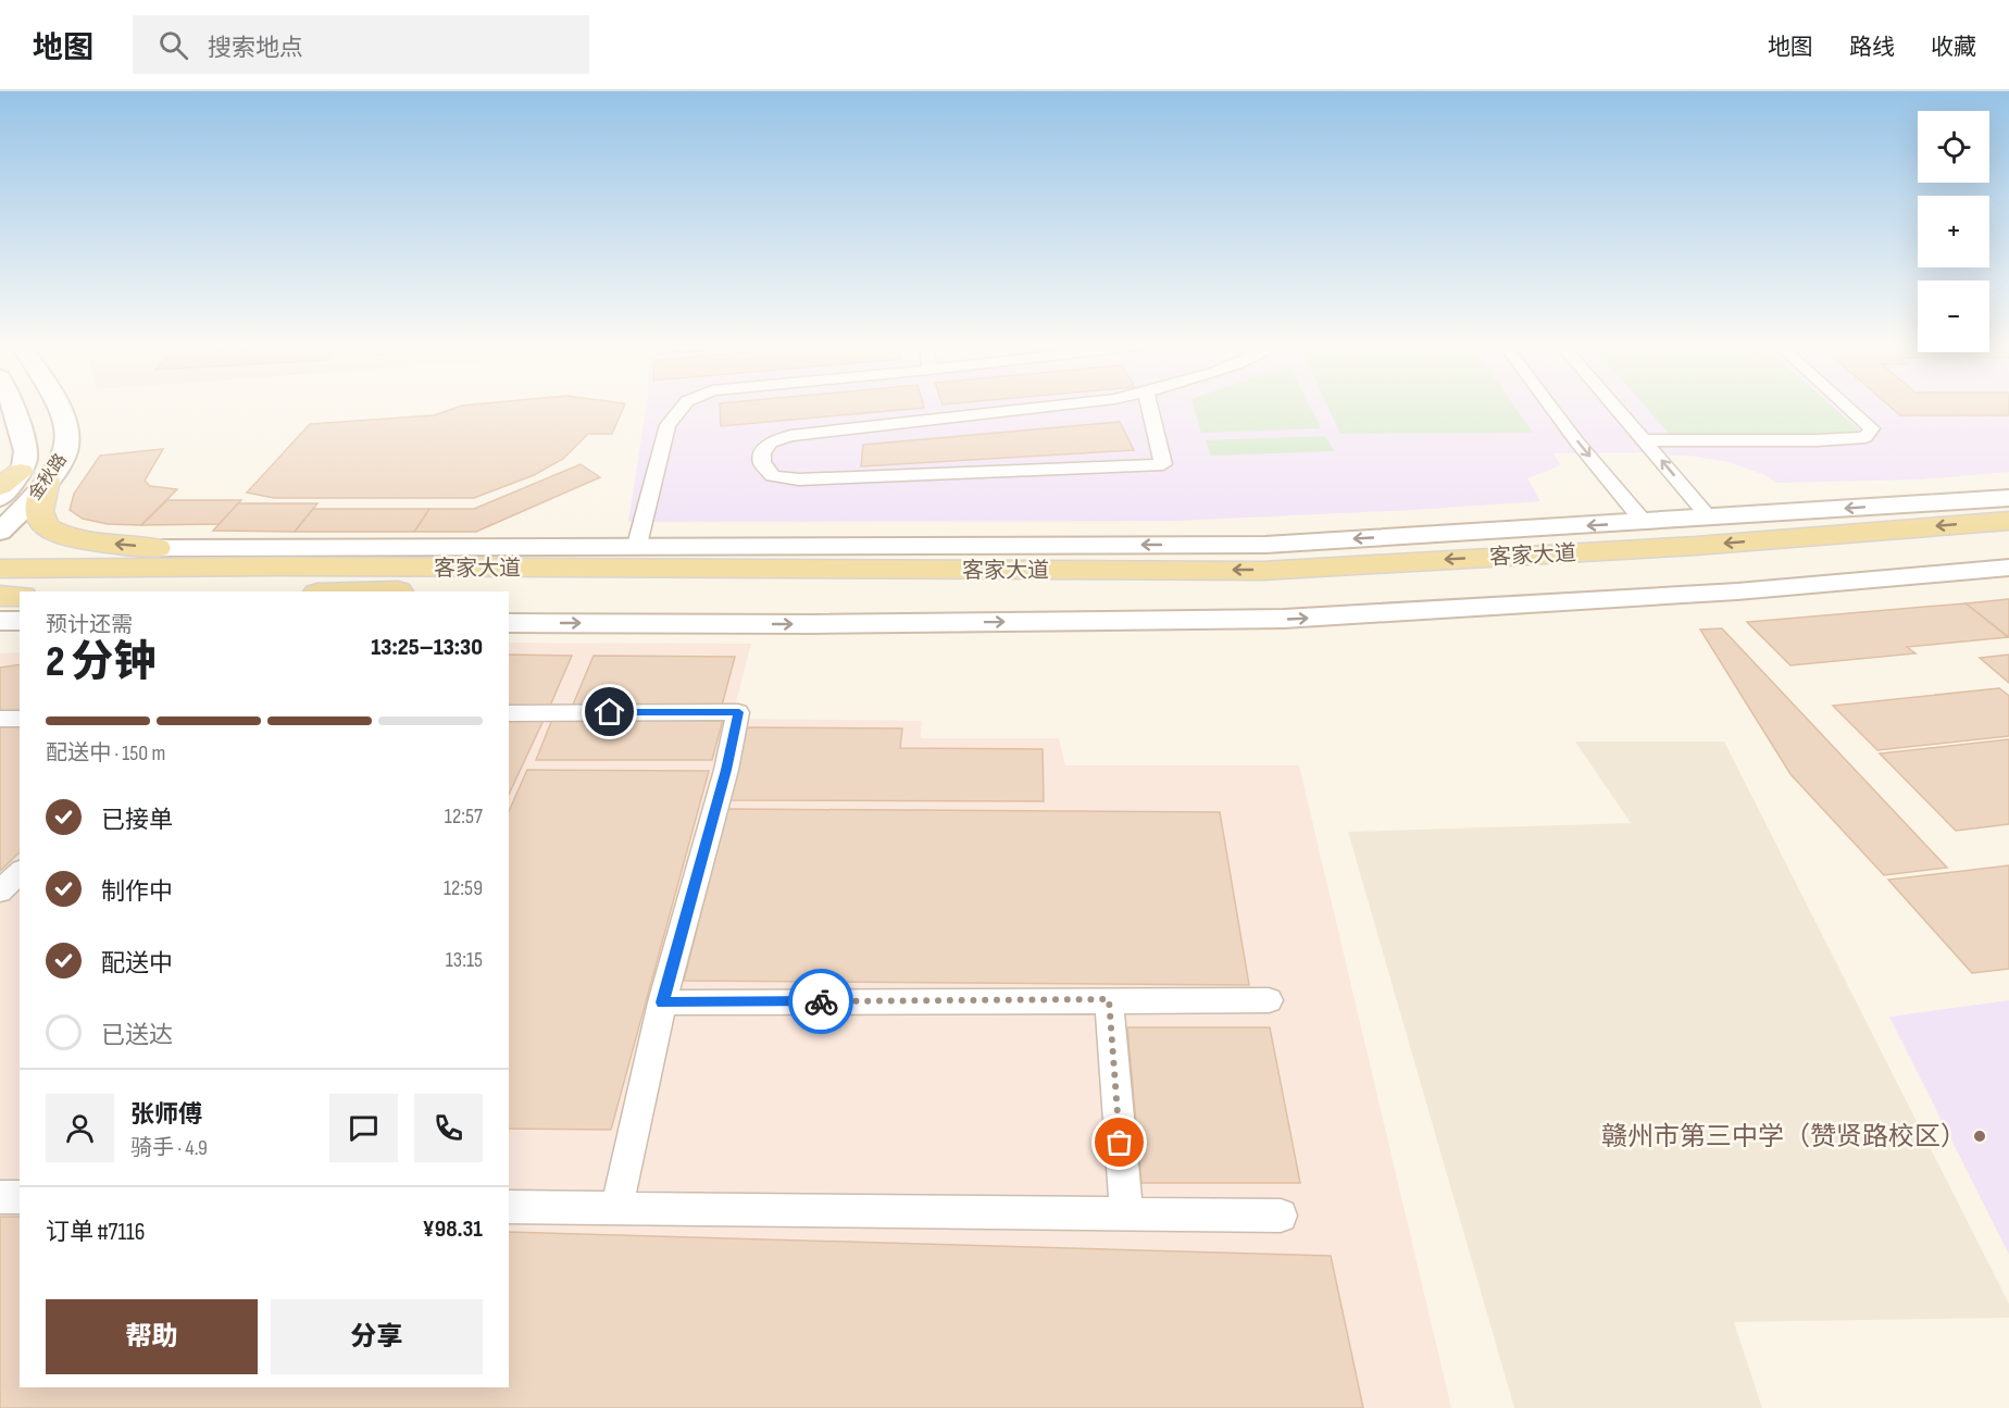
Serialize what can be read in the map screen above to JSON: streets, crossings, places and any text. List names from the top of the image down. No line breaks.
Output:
{"streets":{"main road":["客家大道"],"street":["金秋路"]},"places":["赣州市第三中学（赞贤路校区）"],"page":{"header":"地图","search":"搜索地点","nav":["地图","路线","收藏"],"map_buttons":["+","−"],"heading":["2 分钟","预计还需","13:25–13:30"],"panel":["张师傅","骑手 · 4.9","订单 #7116","¥98.31"],"bar":"配送中 · 150 m","list":[["已接单","12:57"],["制作中","12:59"],["配送中","13:15"],"已送达"],"buttons":["帮助","分享"]}}
